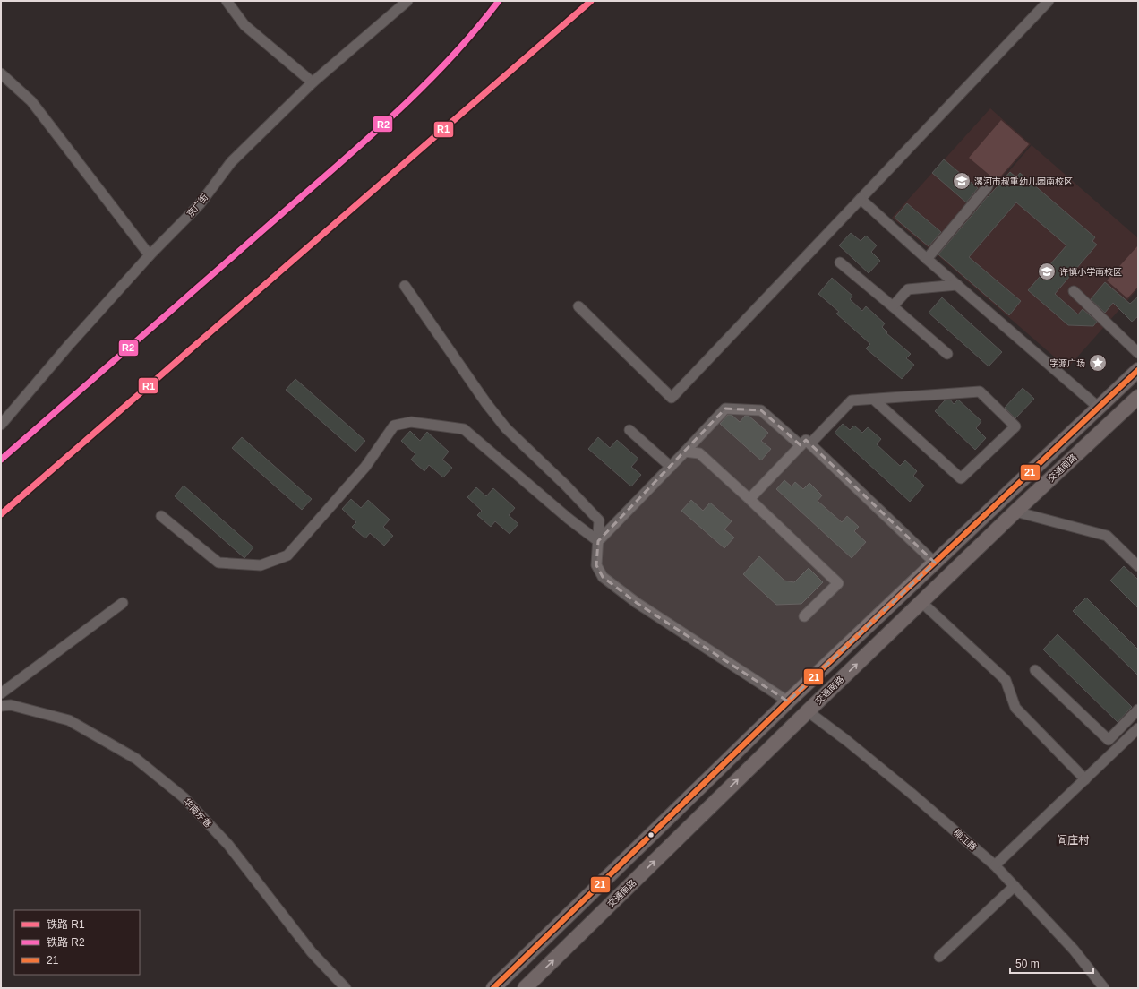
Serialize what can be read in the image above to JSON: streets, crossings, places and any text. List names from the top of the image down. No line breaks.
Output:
{"streets":{"main road":["交通南路"],"street":["京广街","华南东巷","柳江路"]},"crossings":[["交通南路","柳江路"]],"districts":["阎庄村"],"places":{"school or university":["漯河市叔重幼儿园南校区","许慎小学南校区"],"place":["字源广场"]},"lines":["rail line R1","rail line R2","transit line 21"],"legend":["铁路 R1","铁路 R2","21"],"scale_bar":"50 m"}
